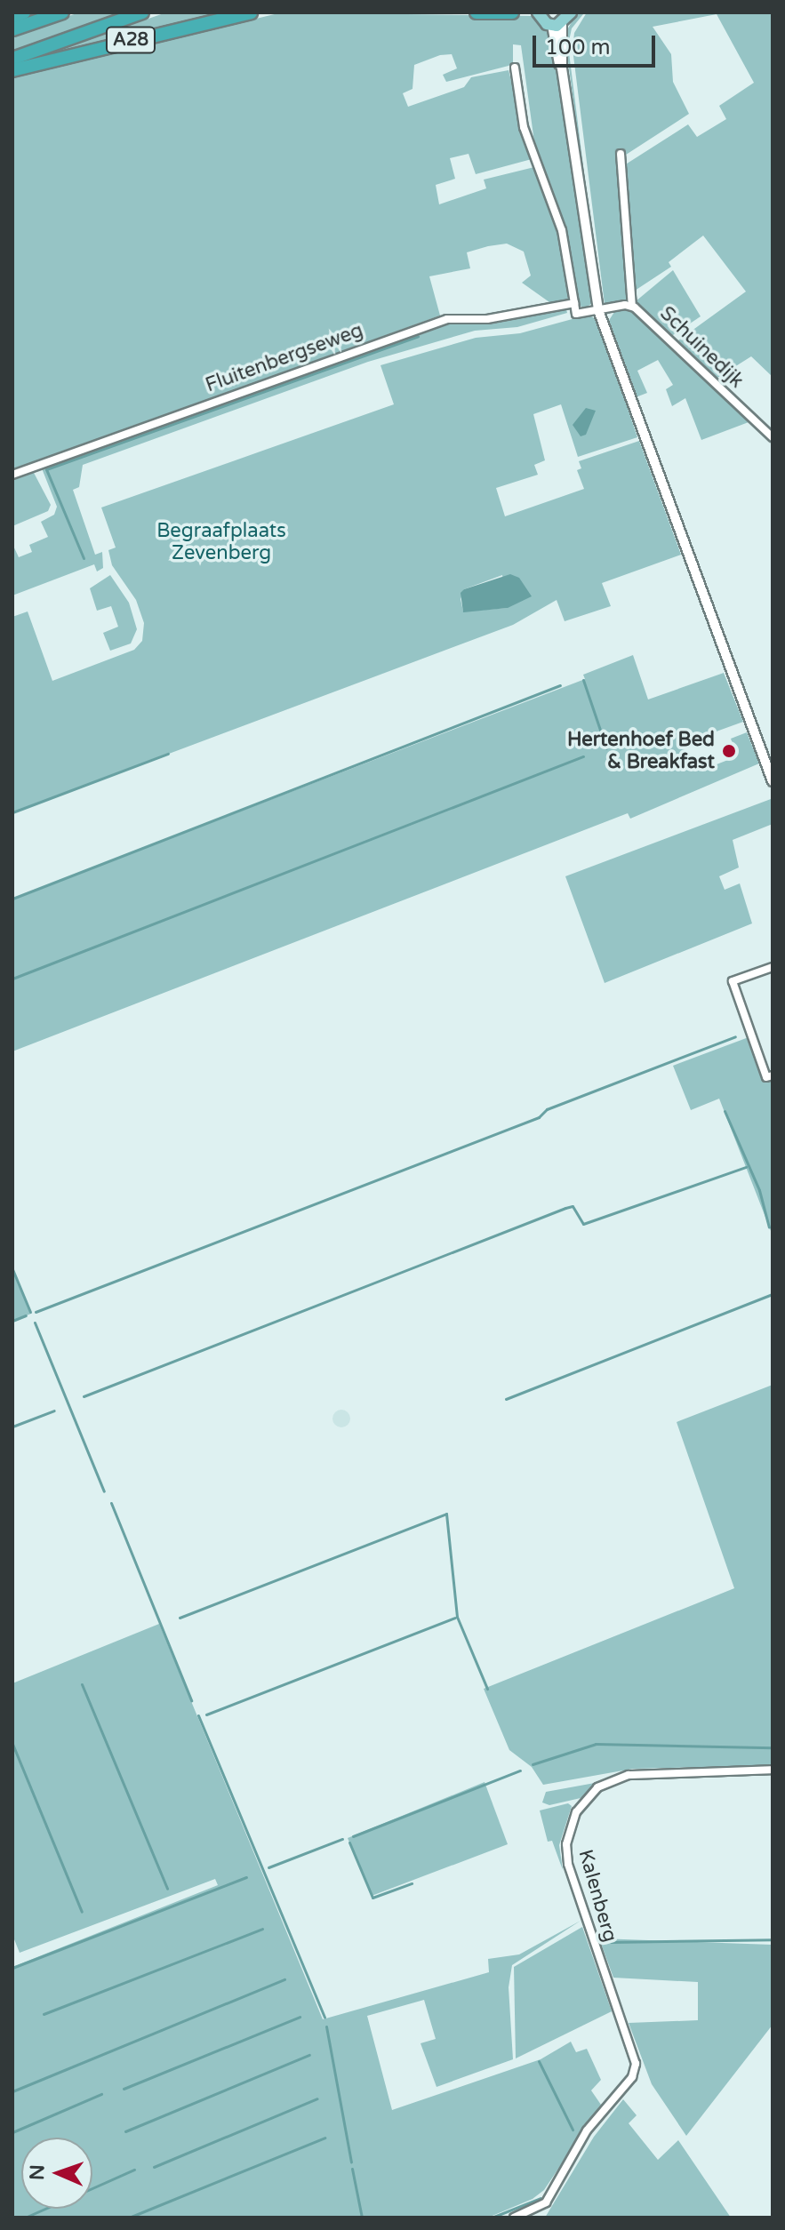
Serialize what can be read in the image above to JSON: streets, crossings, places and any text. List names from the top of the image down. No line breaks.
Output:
{"streets":{"highway":["A28"],"street":["Schuinedijk","Fluitenbergseweg","Kalenberg"]},"crossings":[["Schuinedijk","Fluitenbergseweg"]],"parks":["Begraafplaats Zevenberg"],"places":["Hertenhoef Bed & Breakfast"],"scale_bar":"100 m","north":"left"}
